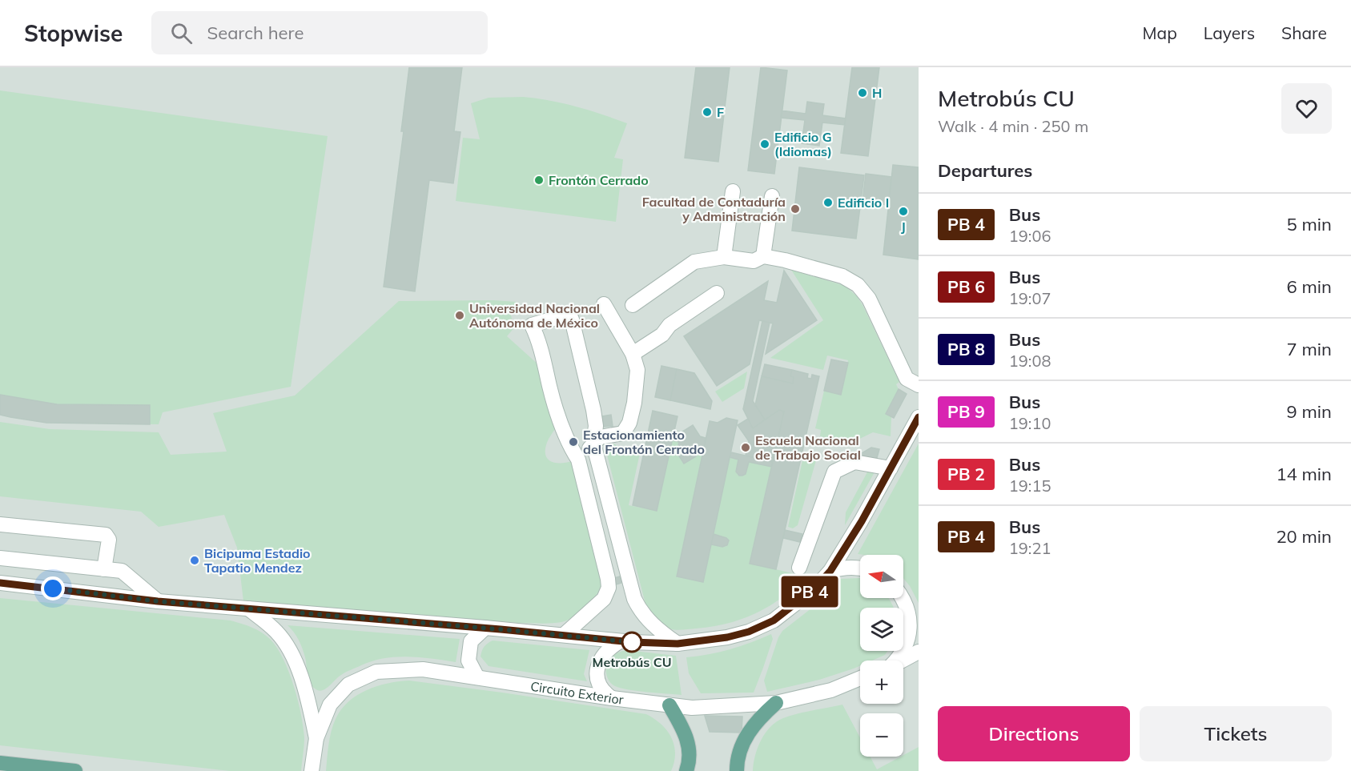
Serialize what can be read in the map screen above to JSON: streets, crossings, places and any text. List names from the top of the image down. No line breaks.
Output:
{"streets":{"street":["Circuito Exterior"]},"places":["H","F","Edificio G (Idiomas)","Frontón Cerrado","Edificio I","Facultad de Contaduría y Administración","J","Universidad Nacional Autónoma de México","Estacionamiento del Frontón Cerrado","Escuela Nacional de Trabajo Social","Bicipuma Estadio Tapatio Mendez","Metrobús CU"],"north":"left","page":{"header":"Stopwise","search":"Search here","nav":["Map","Layers","Share"],"on_map":"PB 4","heading":[["Metrobús CU","Walk · 4 min · 250 m"],"Departures"],"list":[{"mark":"PB 4","name":"Bus","note":"19:06","value":"5 min"},{"mark":"PB 6","name":"Bus","note":"19:07","value":"6 min"},{"mark":"PB 8","name":"Bus","note":"19:08","value":"7 min"},{"mark":"PB 9","name":"Bus","note":"19:10","value":"9 min"},{"mark":"PB 2","name":"Bus","note":"19:15","value":"14 min"},{"mark":"PB 4","name":"Bus","note":"19:21","value":"20 min"}],"map_buttons":["+","−"],"buttons":["Directions","Tickets"]}}
